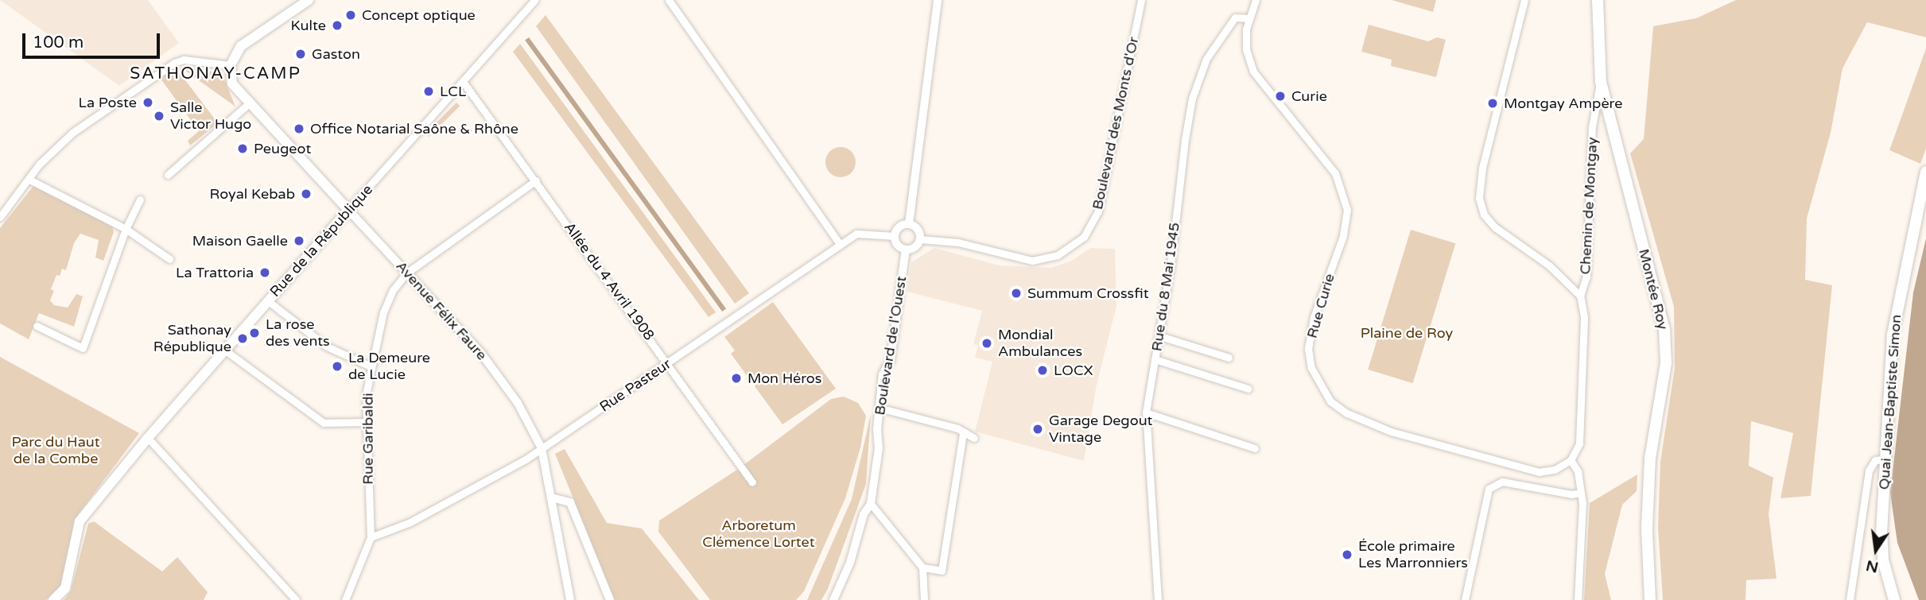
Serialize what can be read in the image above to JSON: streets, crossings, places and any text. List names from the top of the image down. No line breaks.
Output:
{"streets":{"main road":["Rue de la République","Montée Roy","Avenue Félix Faure","Quai Jean-Baptiste Simon"],"street":["Boulevard des Monts d'Or","Chemin de Montgay","Allée du 4 Avril 1908","Rue du 8 Mai 1945","Rue Curie","Boulevard de l'Ouest","Rue Pasteur","Rue Garibaldi"]},"crossings":[["Boulevard des Monts d'Or","Boulevard de l'Ouest"],["Boulevard des Monts d'Or","Rue Pasteur"],["Chemin de Montgay","Montée Roy"],["Chemin de Montgay","Rue Curie"],["Rue de la République","Allée du 4 Avril 1908"],["Rue de la République","Avenue Félix Faure"],["Allée du 4 Avril 1908","Rue Pasteur"],["Allée du 4 Avril 1908","Rue Garibaldi"],["Rue du 8 Mai 1945","Rue Curie"],["Avenue Félix Faure","Rue Pasteur"],["Avenue Félix Faure","Rue Garibaldi"],["Boulevard de l'Ouest","Rue Pasteur"],["Rue Pasteur","Rue Garibaldi"]],"districts":["SATHONAY-CAMP"],"parks":["Plaine de Roy","Parc du Haut de la Combe","Arboretum Clémence Lortet"],"places":["Concept optique","Kulte","Gaston","LCL","Curie","La Poste","Montgay Ampère","Salle Victor Hugo","Office Notarial Saône & Rhône","Peugeot","Royal Kebab","Maison Gaelle","La Trattoria","Summum Crossfit","La rose des vents","Sathonay République","Mondial Ambulances","La Demeure de Lucie","LOCX","Mon Héros","Garage Degout Vintage","École primaire Les Marronniers"],"scale_bar":"100 m","north":"bottom"}
